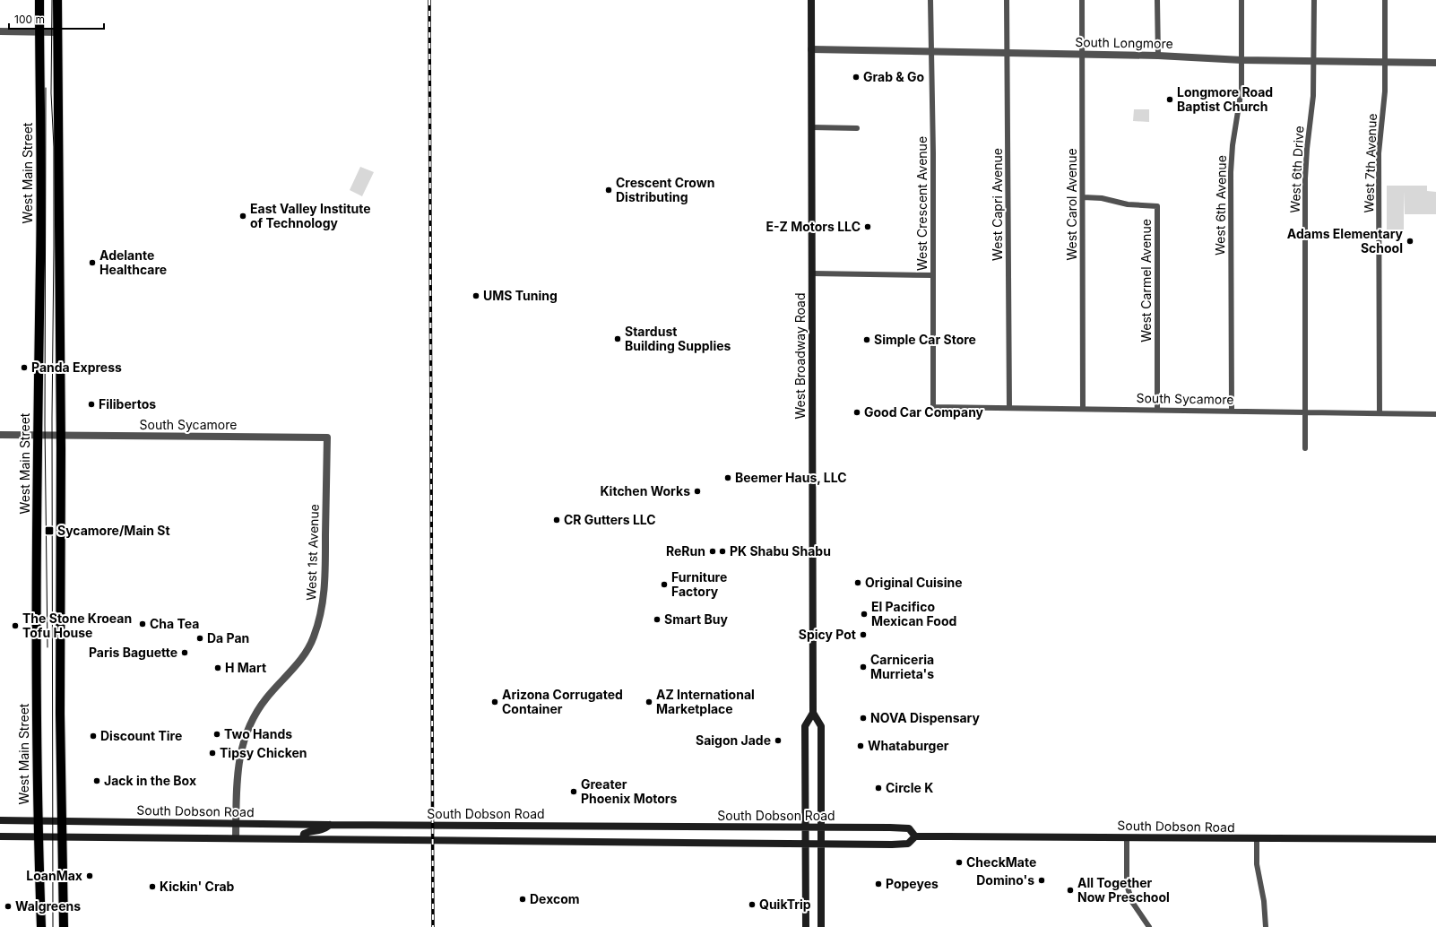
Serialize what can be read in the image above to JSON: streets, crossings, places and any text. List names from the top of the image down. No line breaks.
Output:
{"streets":{"main road":["West Main Street","West Broadway Road","South Dobson Road"],"street":["South Longmore","West 7th Avenue","West 6th Drive","West Crescent Avenue","West Capri Avenue","West Carol Avenue","West 6th Avenue","West Carmel Avenue","South Sycamore","West 1st Avenue"]},"crossings":[["South Longmore","West 7th Avenue"],["South Longmore","West 6th Drive"],["South Longmore","West Crescent Avenue"],["South Longmore","West Capri Avenue"],["South Longmore","West Carol Avenue"],["South Longmore","West 6th Avenue"],["South Longmore","West Broadway Road"],["West 7th Avenue","South Sycamore"],["West 6th Drive","South Sycamore"],["West Main Street","South Sycamore"],["West Main Street","South Dobson Road"],["West Crescent Avenue","South Sycamore"],["West Capri Avenue","South Sycamore"],["West Carol Avenue","West Carmel Avenue"],["West Carol Avenue","South Sycamore"],["West 6th Avenue","South Sycamore"],["West Carmel Avenue","South Sycamore"],["West Broadway Road","South Dobson Road"],["South Sycamore","West 1st Avenue"],["West 1st Avenue","South Dobson Road"]],"places":{"other":["Grab & Go","Longmore Road Baptist Church","Crescent Crown Distributing","East Valley Institute of Technology","E-Z Motors LLC","Adams Elementary School","Adelante Healthcare","UMS Tuning","Stardust Building Supplies","Simple Car Store","Panda Express","Filibertos","Good Car Company","Beemer Haus, LLC","Kitchen Works","CR Gutters LLC","ReRun","PK Shabu Shabu","Original Cuisine","Furniture Factory","El Pacifico Mexican Food","Smart Buy","Cha Tea","The Stone Kroean Tofu House","Spicy Pot","Da Pan","Paris Baguette","Carniceria Murrieta's","H Mart","Arizona Corrugated Container","AZ International Marketplace","NOVA Dispensary","Two Hands","Discount Tire","Saigon Jade","Whataburger","Tipsy Chicken","Jack in the Box","Circle K","Greater Phoenix Motors","CheckMate","LoanMax","Domino's","Popeyes","Kickin' Crab","All Together Now Preschool","Dexcom","QuikTrip","Walgreens"],"transit":["Sycamore/Main St"]},"scale_bar":"100 m"}
